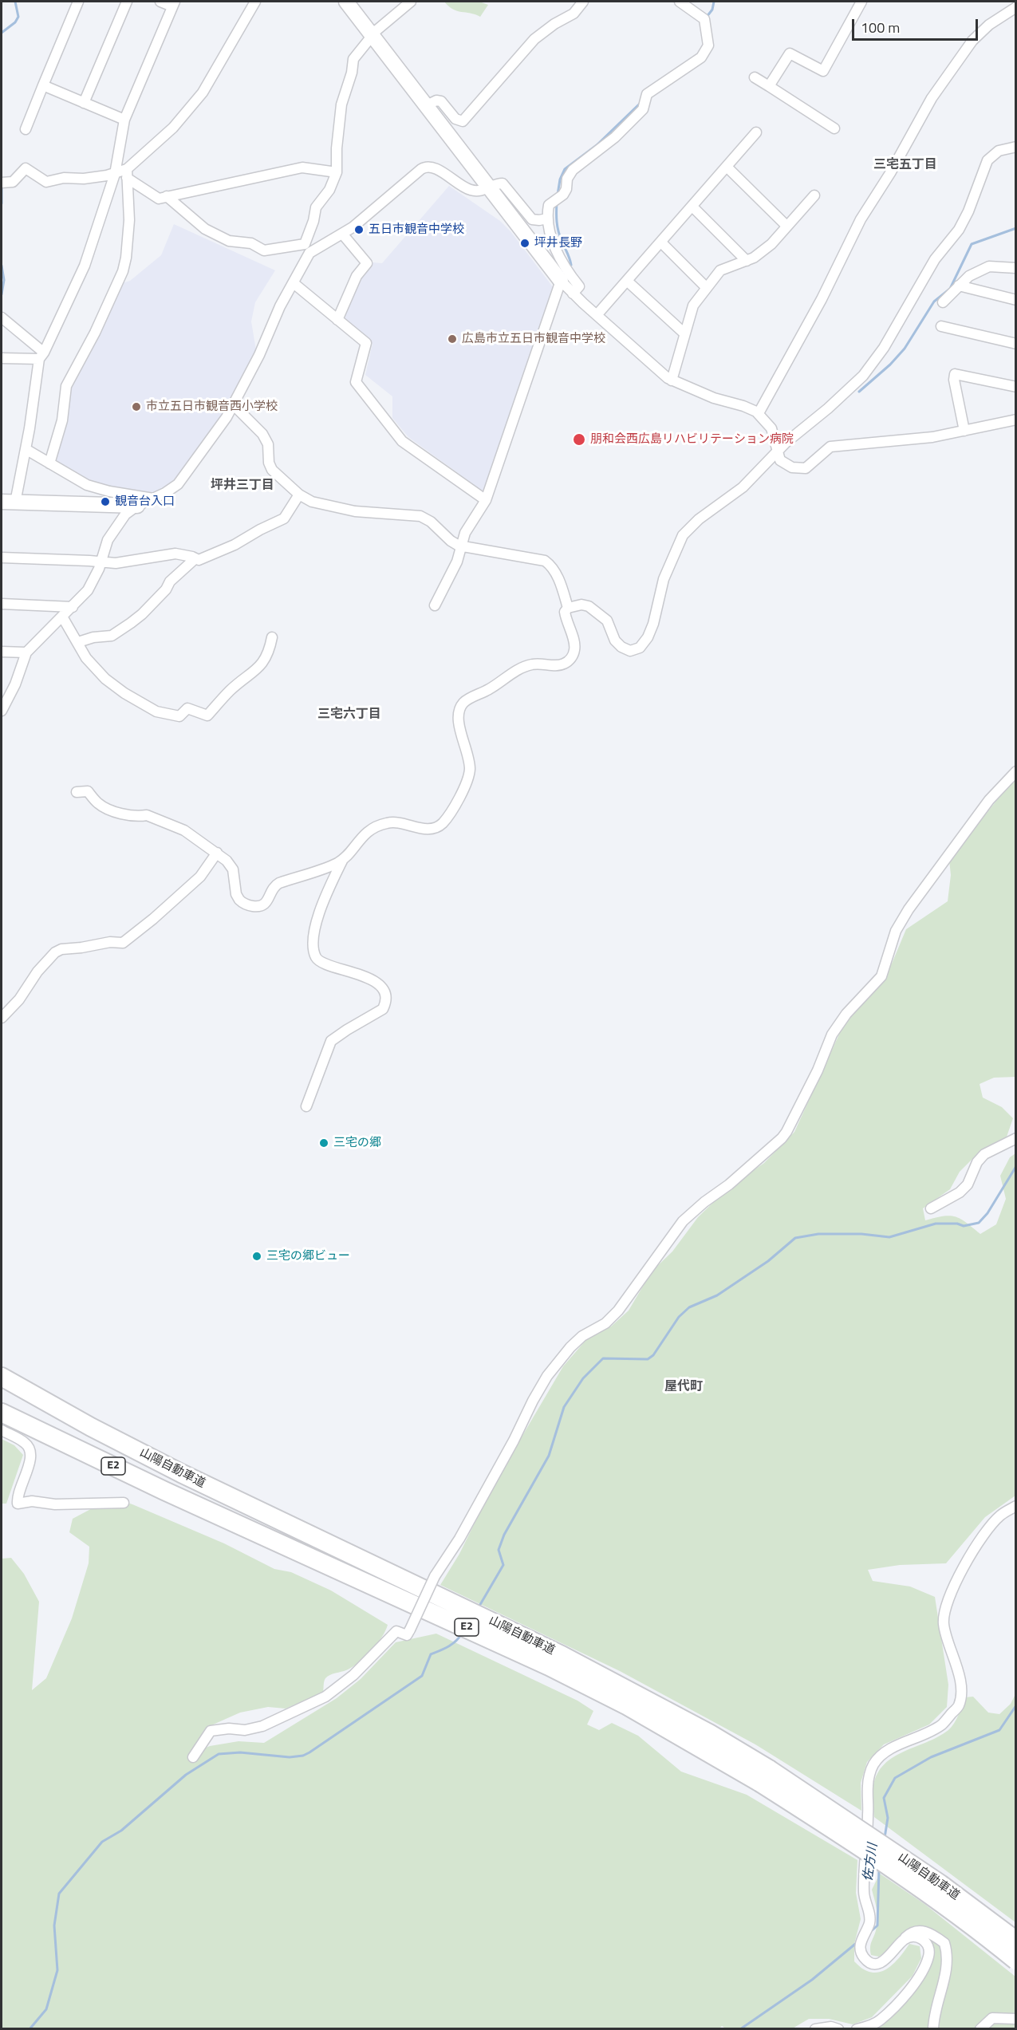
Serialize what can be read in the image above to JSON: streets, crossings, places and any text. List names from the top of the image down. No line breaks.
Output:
{"streets":{"highway":["E2","山陽自動車道"]},"districts":["三宅五丁目","坪井三丁目","三宅六丁目","屋代町"],"water":["佐方川"],"places":["五日市観音中学校","坪井長野","広島市立五日市観音中学校","市立五日市観音西小学校","朋和会西広島リハビリテーション病院","観音台入口","三宅の郷","三宅の郷ビュー"],"scale_bar":"100 m"}
